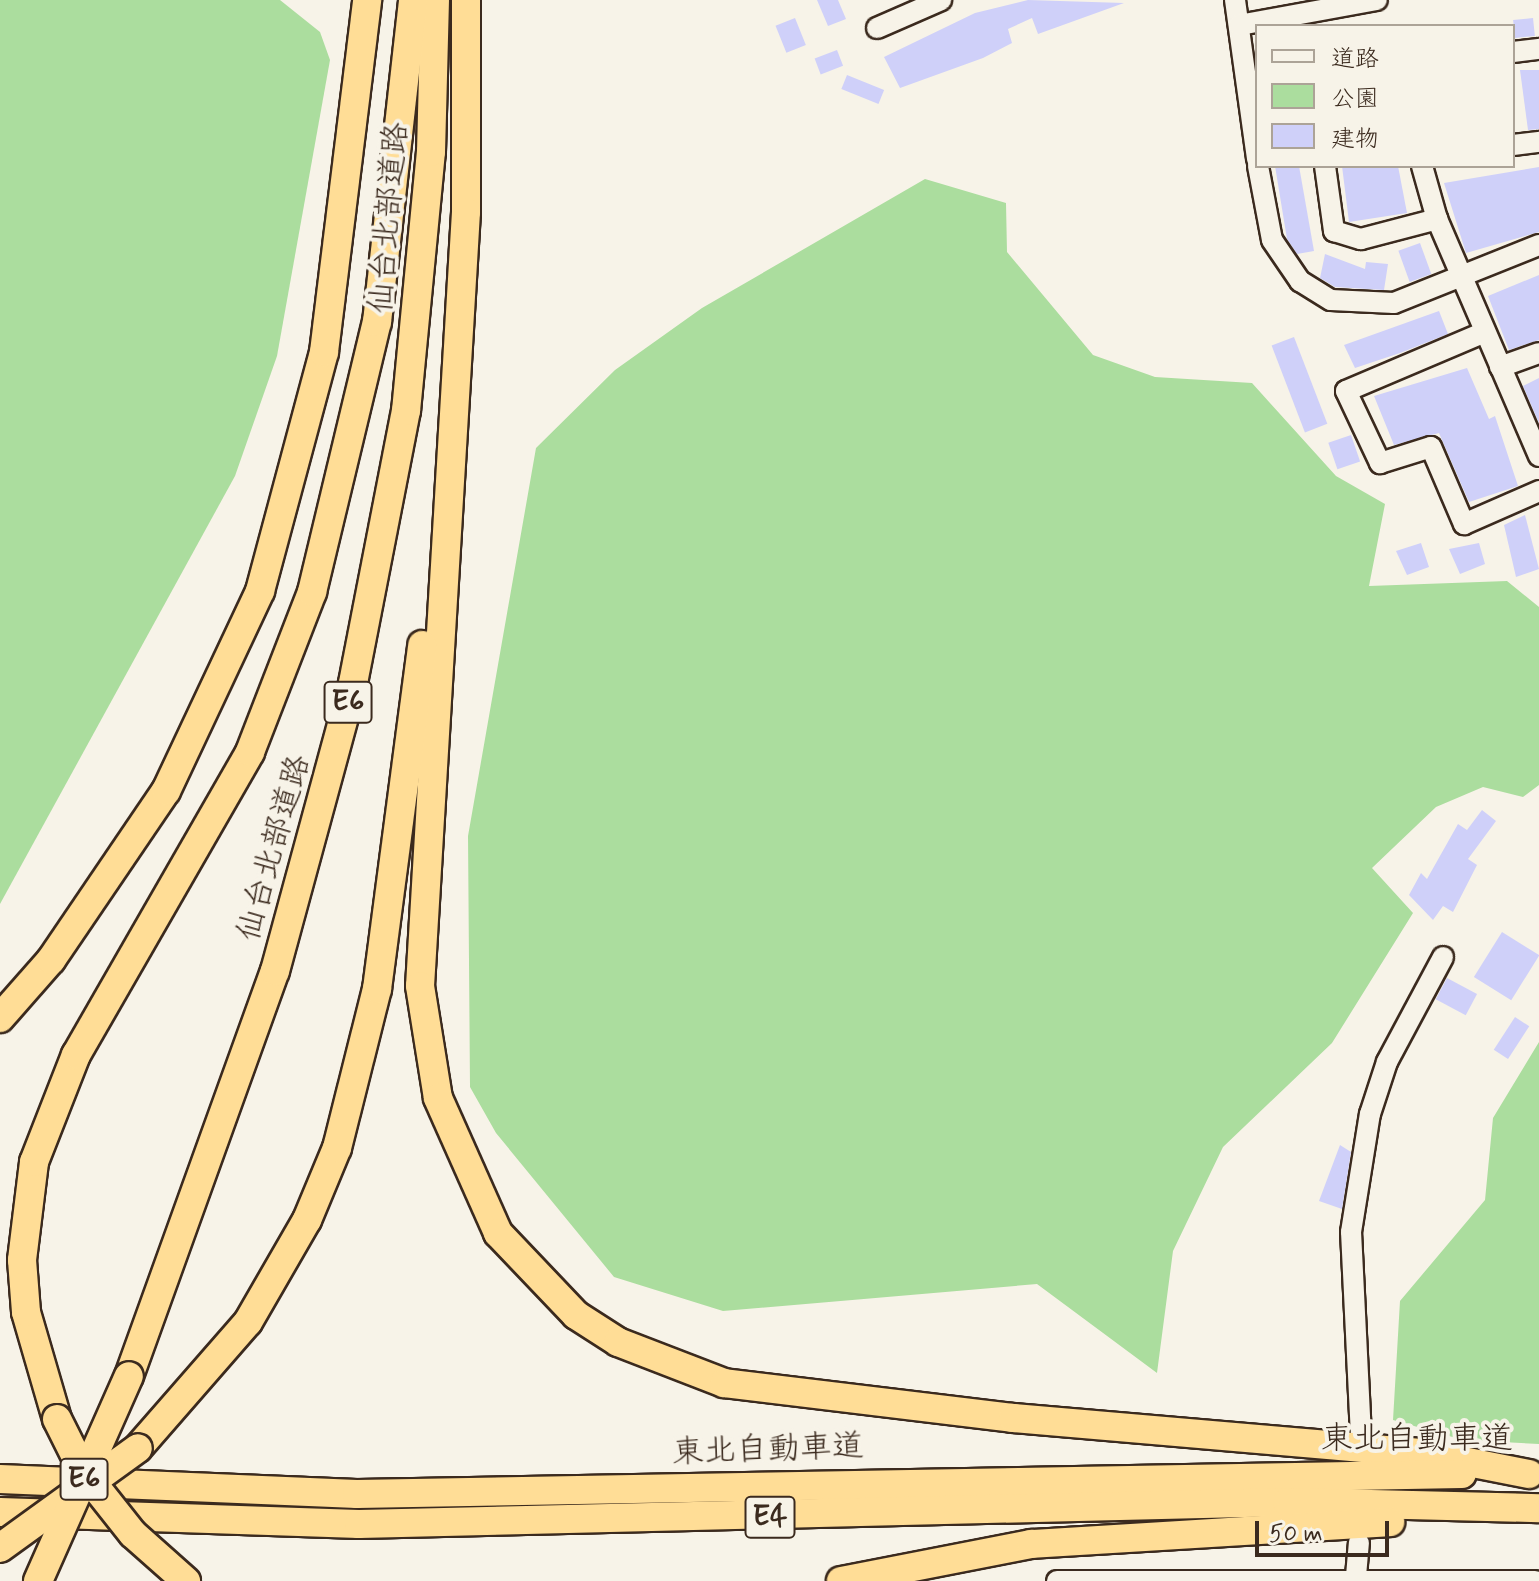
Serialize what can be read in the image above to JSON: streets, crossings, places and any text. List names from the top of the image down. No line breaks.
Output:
{"streets":{"highway":["仙台北部道路","E6","東北自動車道","E4"]},"legend":["道路","公園","建物"],"scale_bar":"50 m"}
